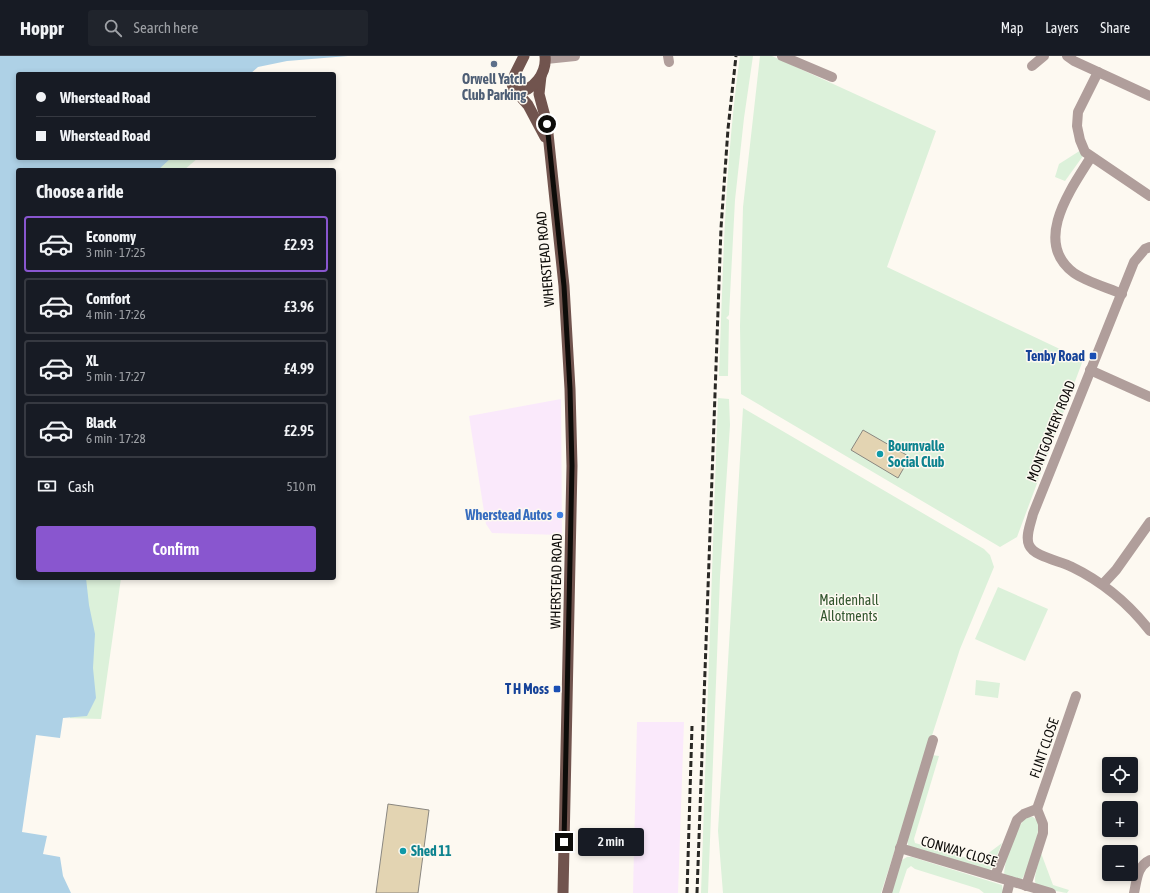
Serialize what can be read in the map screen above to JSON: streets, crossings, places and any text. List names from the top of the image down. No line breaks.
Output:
{"streets":{"main road":["WHERSTEAD ROAD"],"street":["MONTGOMERY ROAD","FLINT CLOSE","CONWAY CLOSE"]},"parks":["Maidenhall Allotments"],"places":{"other":["Orwell Yatch Club Parking","Bournvalle Social Club","Wherstead Autos","Shed 11"],"transit":["Tenby Road","T H Moss"]},"page":{"header":"Hoppr","search":"Search here","nav":["Map","Layers","Share"],"banner":["Wherstead Road","Wherstead Road"],"heading":"Choose a ride","list":[{"name":"Economy","note":"3 min · 17:25","value":"£2.93"},{"name":"Comfort","note":"4 min · 17:26","value":"£3.96"},{"name":"XL","note":"5 min · 17:27","value":"£4.99"},{"name":"Black","note":"6 min · 17:28","value":"£2.95"}],"pay":["Cash","510 m"],"buttons":"Confirm","map_buttons":["+","−"],"bubble":"2 min"}}
